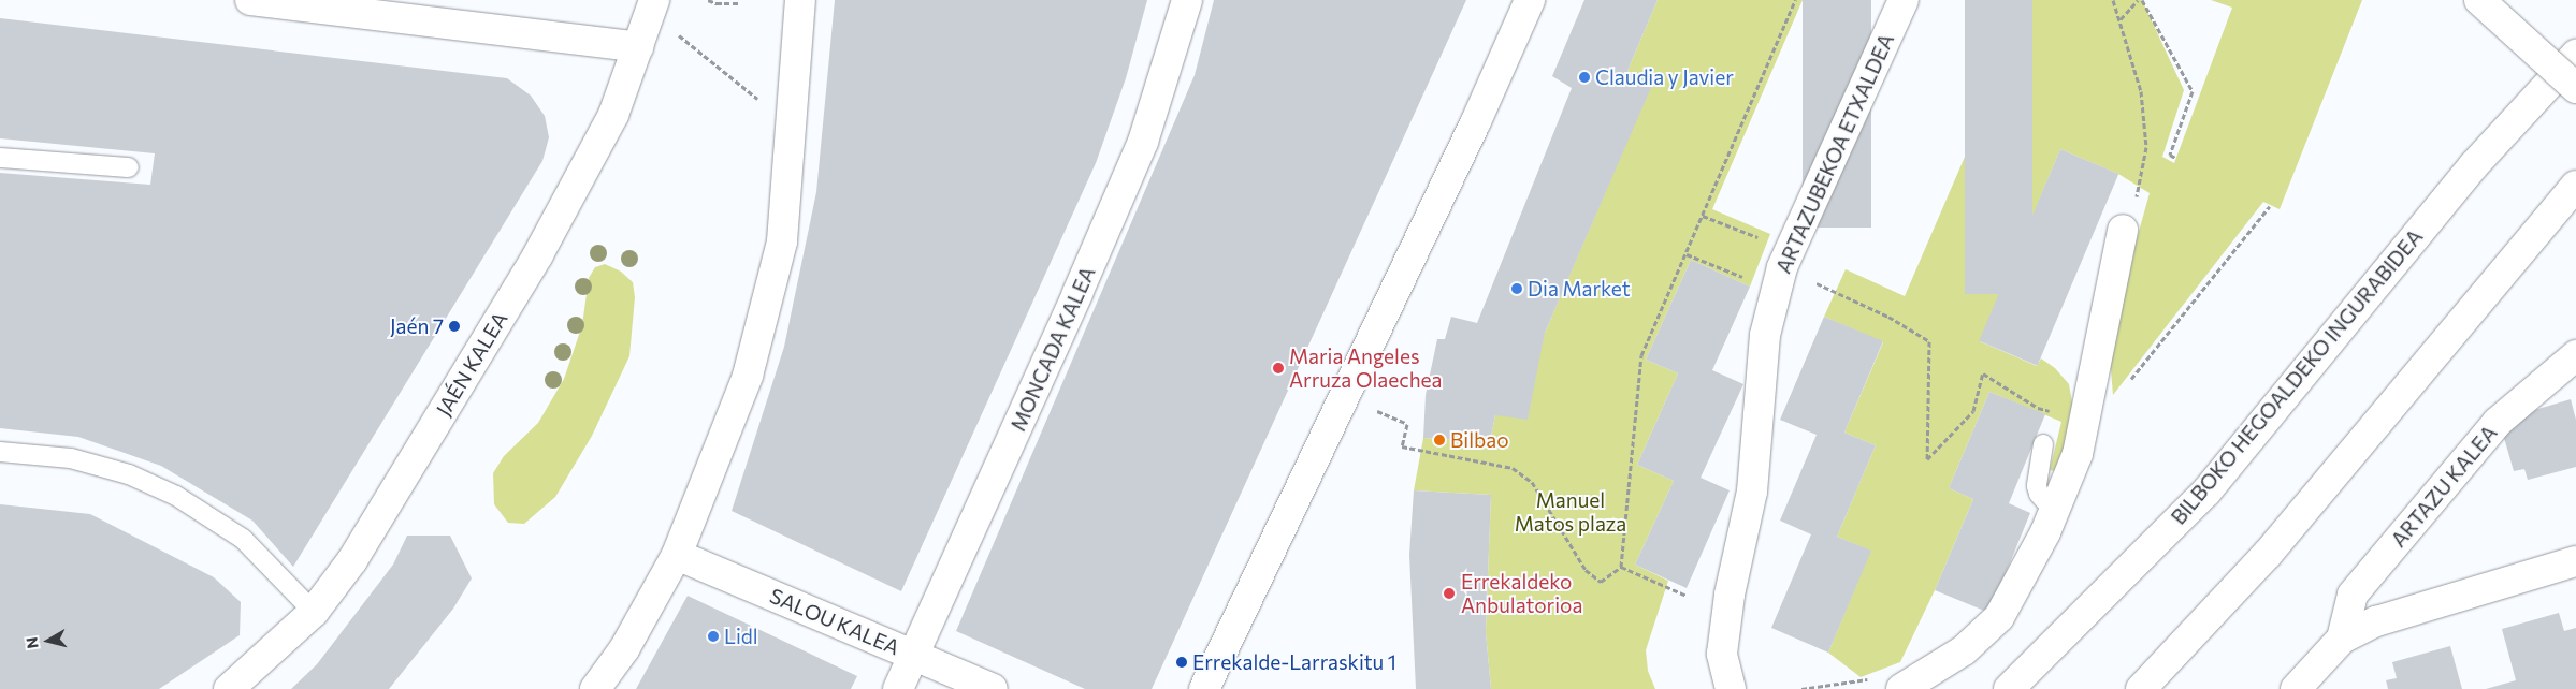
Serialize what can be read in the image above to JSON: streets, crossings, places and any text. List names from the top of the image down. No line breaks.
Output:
{"streets":{"main road":["ARTAZUBEKOA ETXALDEA","MONCADA KALEA","JAÉN KALEA","BILBOKO HEGOALDEKO INGURABIDEA","ARTAZU KALEA","SALOU KALEA"]},"crossings":[["MONCADA KALEA","SALOU KALEA"]],"parks":["Manuel Matos plaza"],"places":["Claudia y Javier","Dia Market","Jaén 7","Maria Angeles Arruza Olaechea","Bilbao","Errekaldeko Anbulatorioa","Lidl","Errekalde-Larraskitu 1"],"north":"left"}
